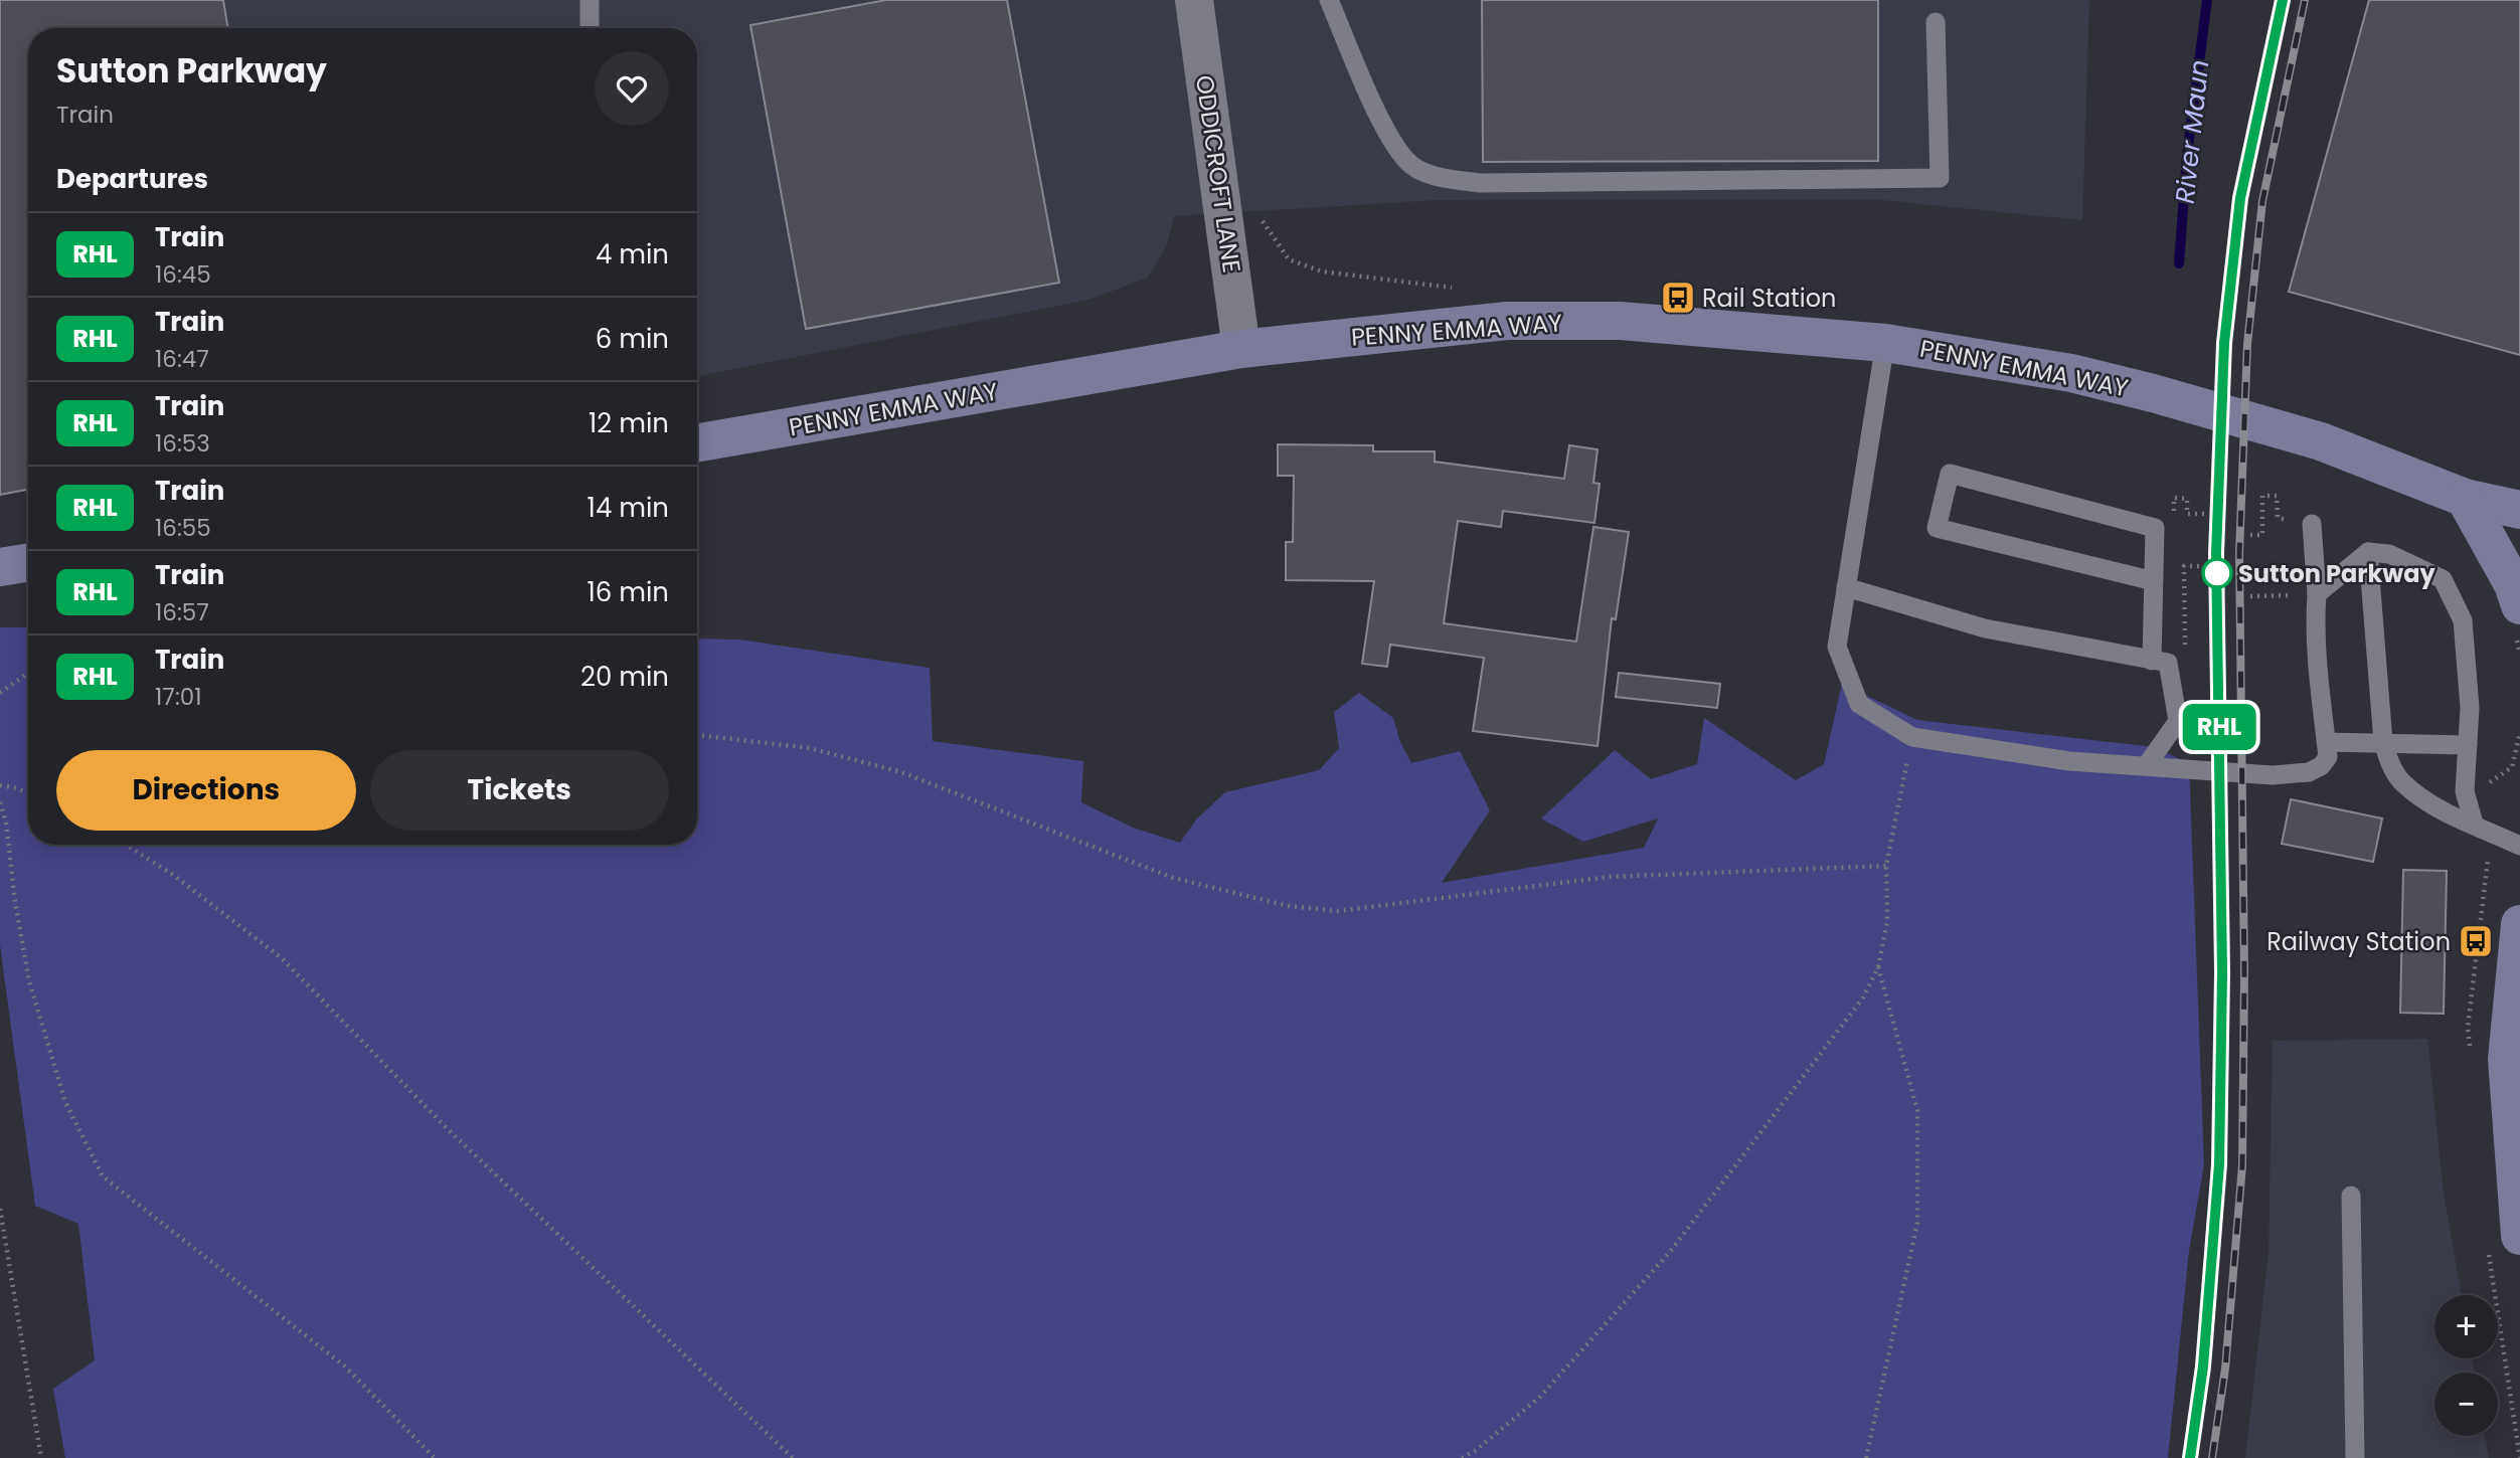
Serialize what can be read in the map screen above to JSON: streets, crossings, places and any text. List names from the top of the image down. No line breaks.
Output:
{"streets":{"main road":["PENNY EMMA WAY"],"street":["ODDICROFT LANE"]},"crossings":[["ODDICROFT LANE","PENNY EMMA WAY"]],"water":["River Maun"],"places":{"bus stop":["Rail Station","Railway Station"],"other":["Sutton Parkway"]},"page":{"on_map":"RHL","heading":[["Sutton Parkway","Train"],"Departures"],"list":[{"mark":"RHL","name":"Train","note":"16:45","value":"4 min"},{"mark":"RHL","name":"Train","note":"16:47","value":"6 min"},{"mark":"RHL","name":"Train","note":"16:53","value":"12 min"},{"mark":"RHL","name":"Train","note":"16:55","value":"14 min"},{"mark":"RHL","name":"Train","note":"16:57","value":"16 min"},{"mark":"RHL","name":"Train","note":"17:01","value":"20 min"}],"buttons":["Directions","Tickets"],"map_buttons":["+","−"]}}
